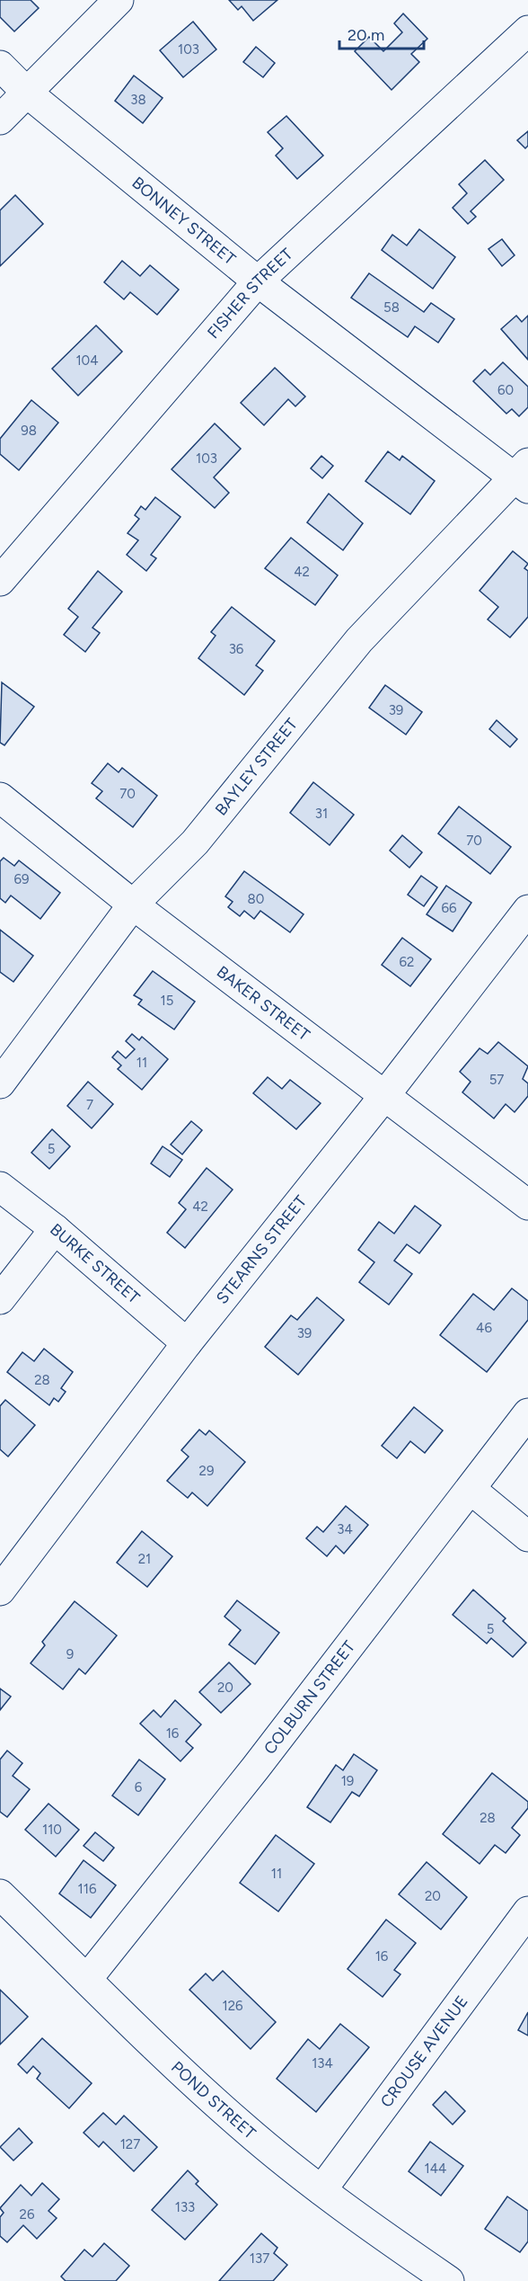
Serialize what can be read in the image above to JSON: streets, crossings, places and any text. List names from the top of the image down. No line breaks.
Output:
{"streets":{"street":["BONNEY STREET","FISHER STREET","BAYLEY STREET","BAKER STREET","STEARNS STREET","BURKE STREET","COLBURN STREET","CROUSE AVENUE","POND STREET"]},"crossings":[["BONNEY STREET","FISHER STREET"],["BONNEY STREET","BAYLEY STREET"],["BAYLEY STREET","BAKER STREET"],["BAKER STREET","STEARNS STREET"],["STEARNS STREET","BURKE STREET"],["COLBURN STREET","POND STREET"],["CROUSE AVENUE","POND STREET"]],"house_numbers":["103","38","58","104","60","98","103","42","36","39","70","31","70","69","80","66","62","15","11","57","7","5","42","46","39","28","29","34","21","5","9","20","16","19","6","28","110","11","116","20","16","126","134","127","144","133","26","137"],"scale_bar":"20 m"}
